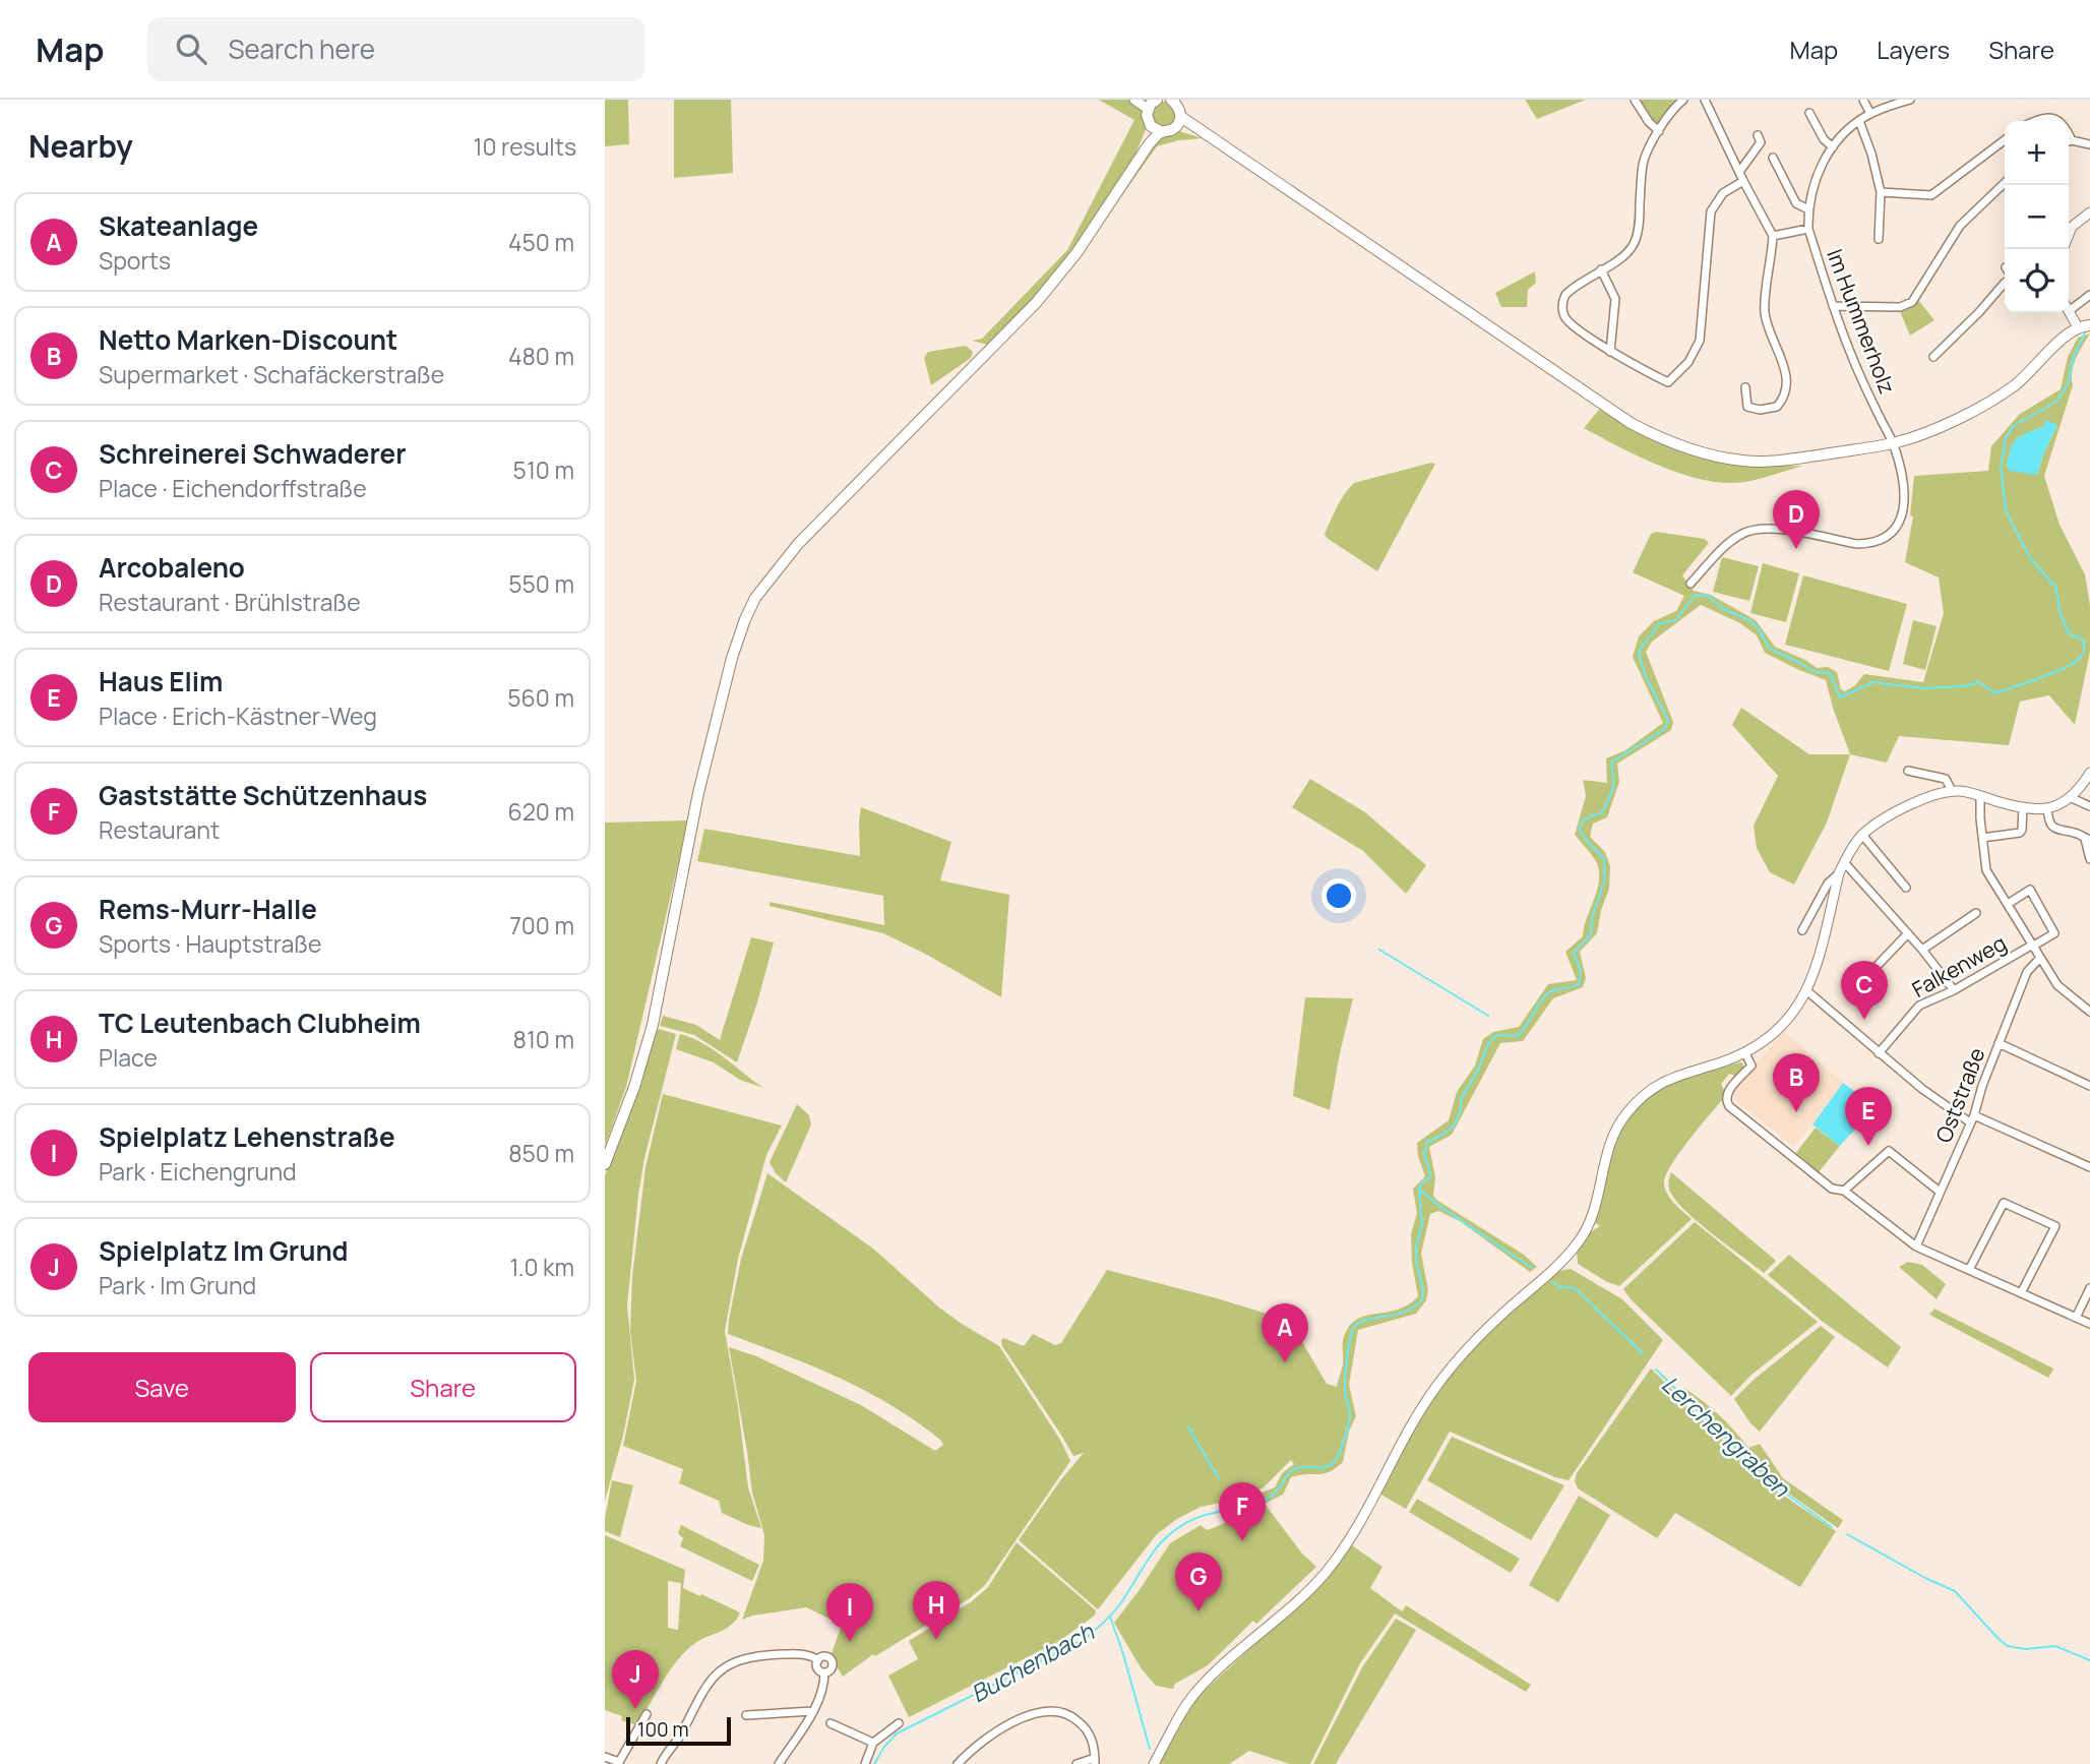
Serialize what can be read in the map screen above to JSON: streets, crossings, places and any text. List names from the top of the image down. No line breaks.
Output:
{"streets":{"street":["Im Hummerholz","Falkenweg","Oststraße"]},"water":["Lerchengraben","Buchenbach"],"scale_bar":"100 m","page":{"header":"Map","search":"Search here","nav":["Map","Layers","Share"],"heading":["Nearby","10 results"],"map_buttons":["+","−"],"list":[{"mark":"A","name":"Skateanlage","note":"Sports","value":"450 m"},{"mark":"B","name":"Netto Marken-Discount","note":"Supermarket · Schafäckerstraße","value":"480 m"},{"mark":"C","name":"Schreinerei Schwaderer","note":"Place · Eichendorffstraße","value":"510 m"},{"mark":"D","name":"Arcobaleno","note":"Restaurant · Brühlstraße","value":"550 m"},{"mark":"E","name":"Haus Elim","note":"Place · Erich-Kästner-Weg","value":"560 m"},{"mark":"F","name":"Gaststätte Schützenhaus","note":"Restaurant","value":"620 m"},{"mark":"G","name":"Rems-Murr-Halle","note":"Sports · Hauptstraße","value":"700 m"},{"mark":"H","name":"TC Leutenbach Clubheim","note":"Place","value":"810 m"},{"mark":"I","name":"Spielplatz Lehenstraße","note":"Park · Eichengrund","value":"850 m"},{"mark":"J","name":"Spielplatz Im Grund","note":"Park · Im Grund","value":"1.0 km"}],"pins":["D","C","B","E","A","F","G","H","I","J"],"buttons":["Save","Share"],"scale":"100 m"}}
